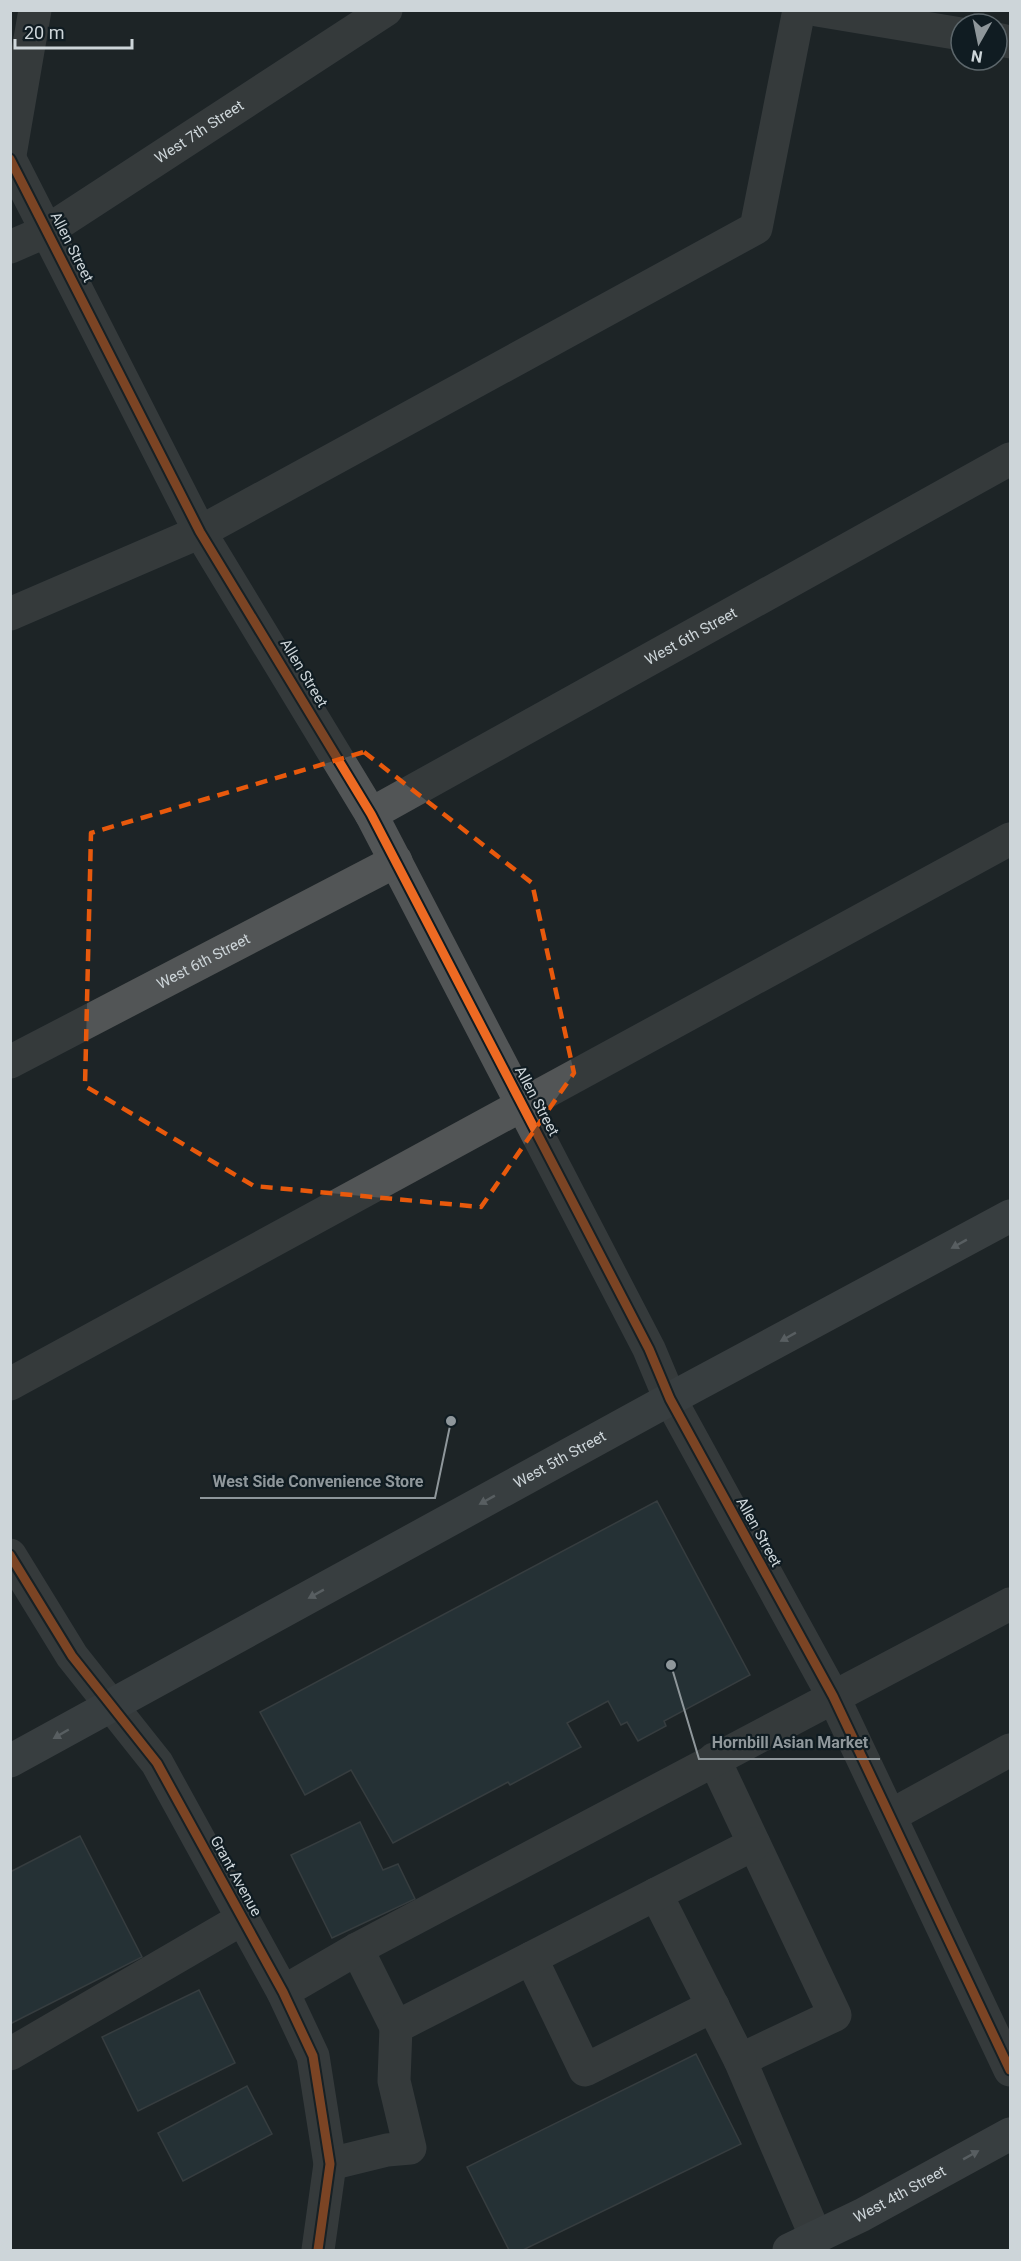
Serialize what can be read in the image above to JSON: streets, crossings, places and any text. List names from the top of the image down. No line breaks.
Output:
{"streets":{"main road":["West 5th Street","West 4th Street"],"street":["West 7th Street","Allen Street","West 6th Street","Grant Avenue"]},"crossings":[["West 7th Street","Allen Street"],["Allen Street","West 6th Street"],["Allen Street","West 5th Street"],["West 5th Street","Grant Avenue"]],"one_way":["West 5th Street","West 4th Street"],"places":["West Side Convenience Store","Hornbill Asian Market"],"scale_bar":"20 m","north":"bottom"}
